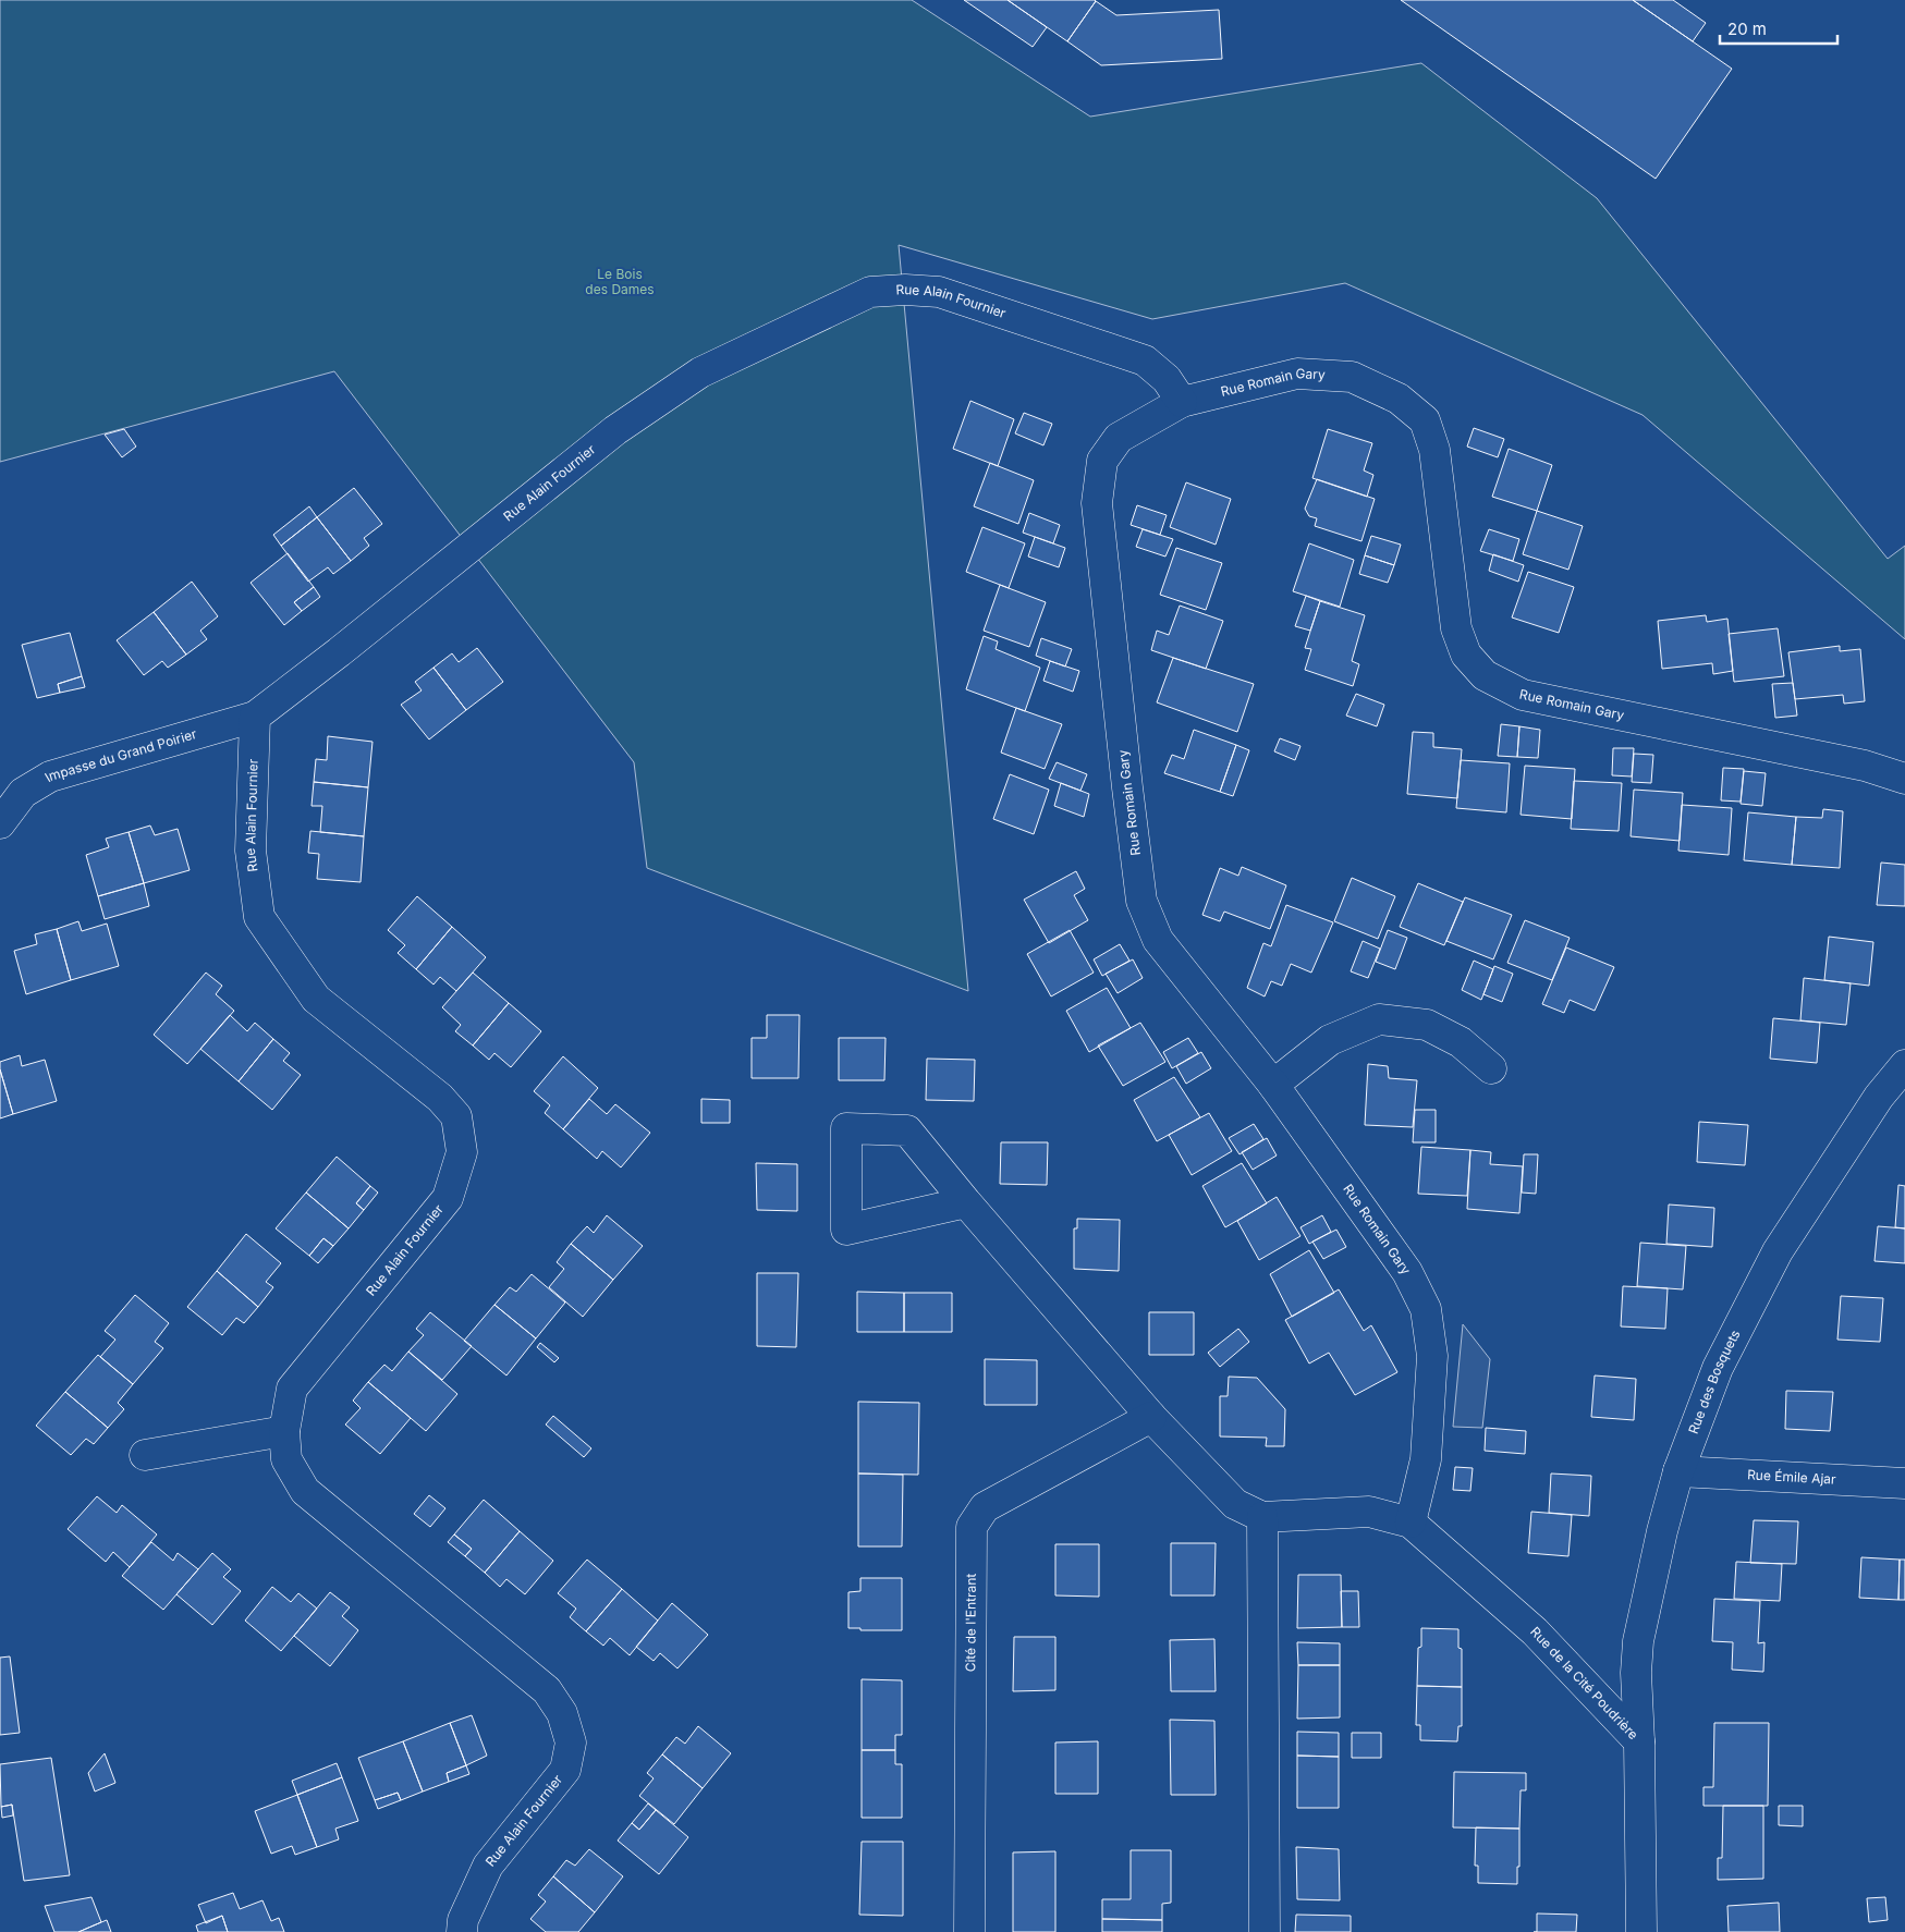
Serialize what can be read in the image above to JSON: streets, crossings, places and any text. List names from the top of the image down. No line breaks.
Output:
{"streets":{"street":["Rue Alain Fournier","Rue Romain Gary","Impasse du Grand Poirier","Rue des Bosquets","Rue Émile Ajar","Cité de l'Entrant","Rue de la Cité Poudrière"]},"crossings":[["Rue Alain Fournier","Rue Romain Gary"],["Rue Alain Fournier","Impasse du Grand Poirier"],["Rue Romain Gary","Rue de la Cité Poudrière"],["Rue des Bosquets","Rue Émile Ajar"],["Rue des Bosquets","Rue de la Cité Poudrière"]],"parks":["Le Bois des Dames"],"scale_bar":"20 m"}
